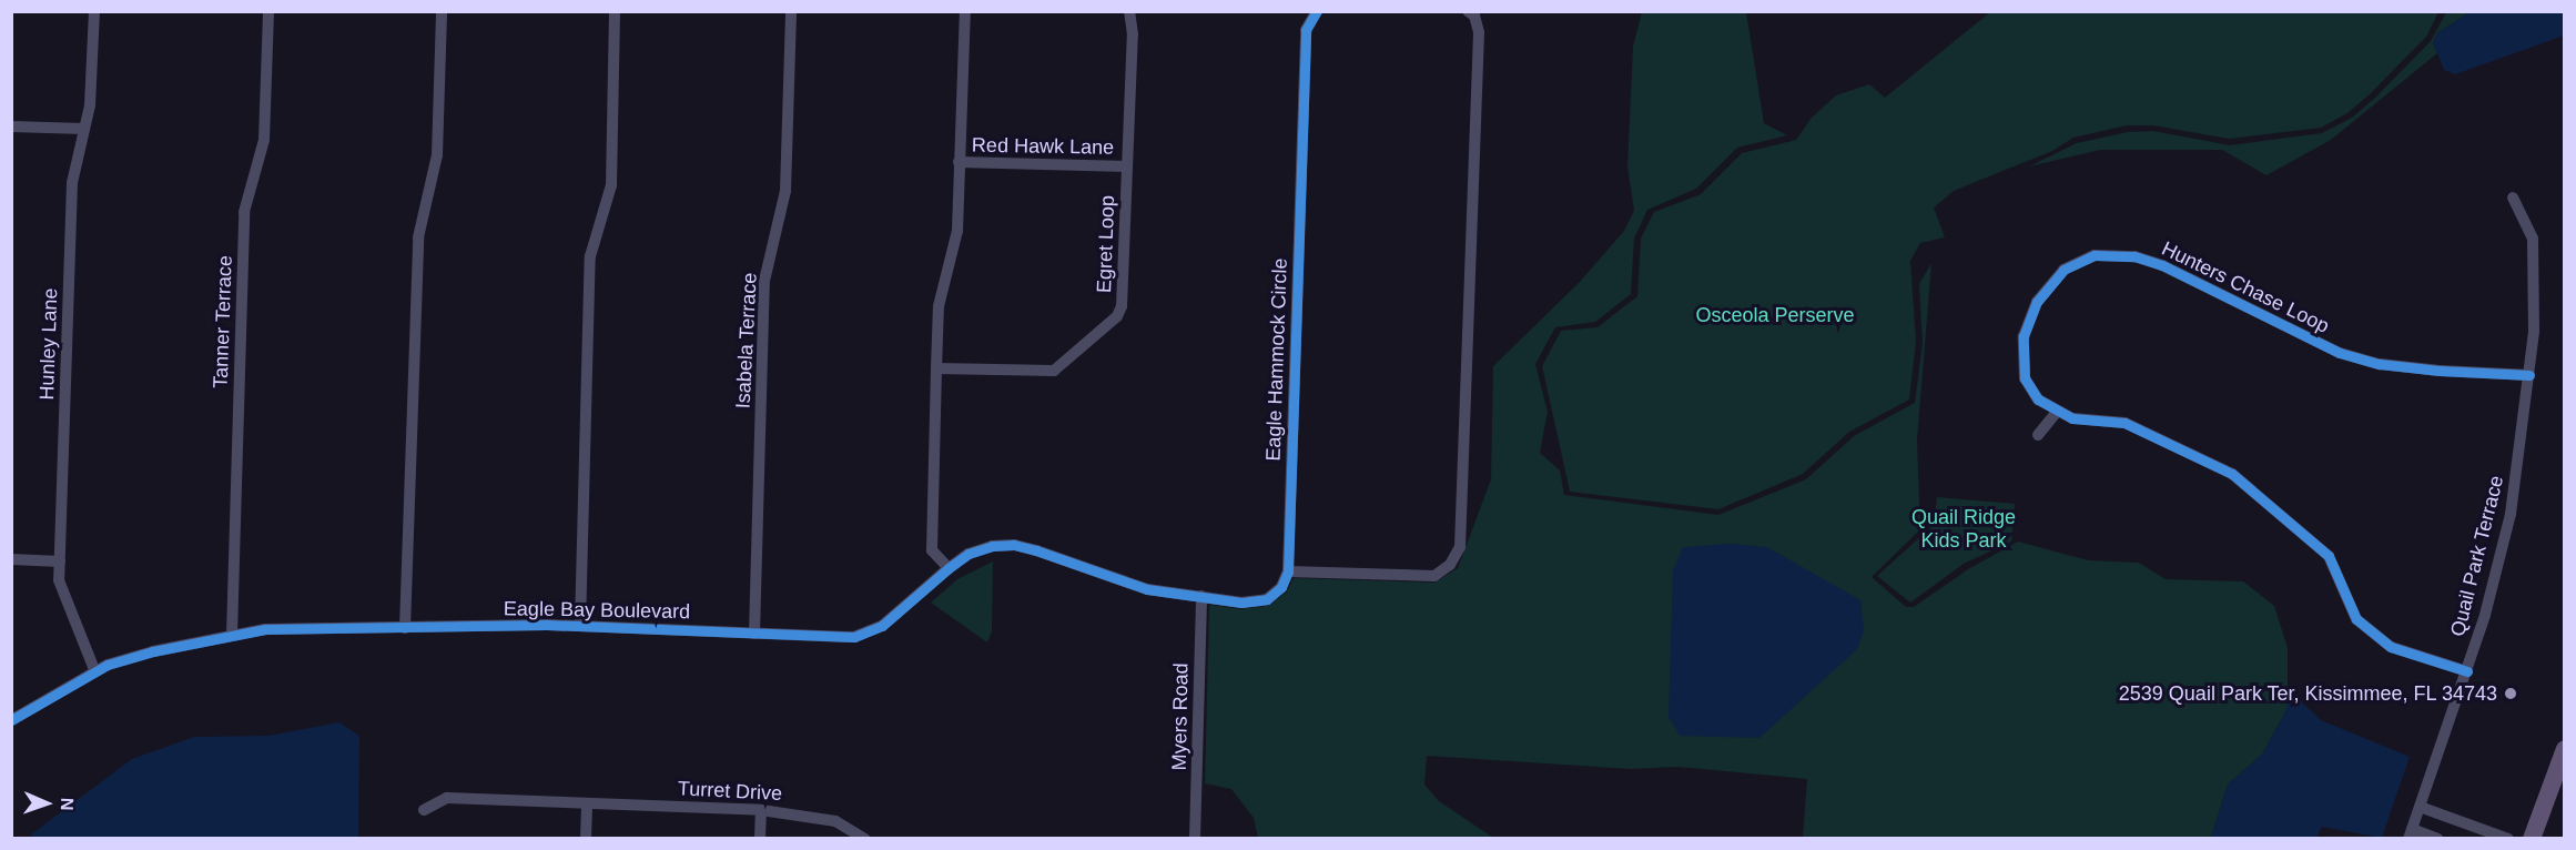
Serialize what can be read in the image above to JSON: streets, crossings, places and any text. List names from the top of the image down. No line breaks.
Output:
{"streets":{"street":["Red Hawk Lane","Egret Loop","Hunters Chase Loop","Tanner Terrace","Isabela Terrace","Hunley Lane","Eagle Hammock Circle","Quail Park Terrace","Eagle Bay Boulevard","Myers Road","Turret Drive"]},"crossings":[["Red Hawk Lane","Egret Loop"],["Hunters Chase Loop","Quail Park Terrace"],["Tanner Terrace","Eagle Bay Boulevard"],["Isabela Terrace","Eagle Bay Boulevard"],["Hunley Lane","Eagle Bay Boulevard"],["Eagle Bay Boulevard","Myers Road"]],"parks":["Osceola Perserve","Quail Ridge Kids Park"],"places":["2539 Quail Park Ter, Kissimmee, FL 34743"],"north":"right"}
